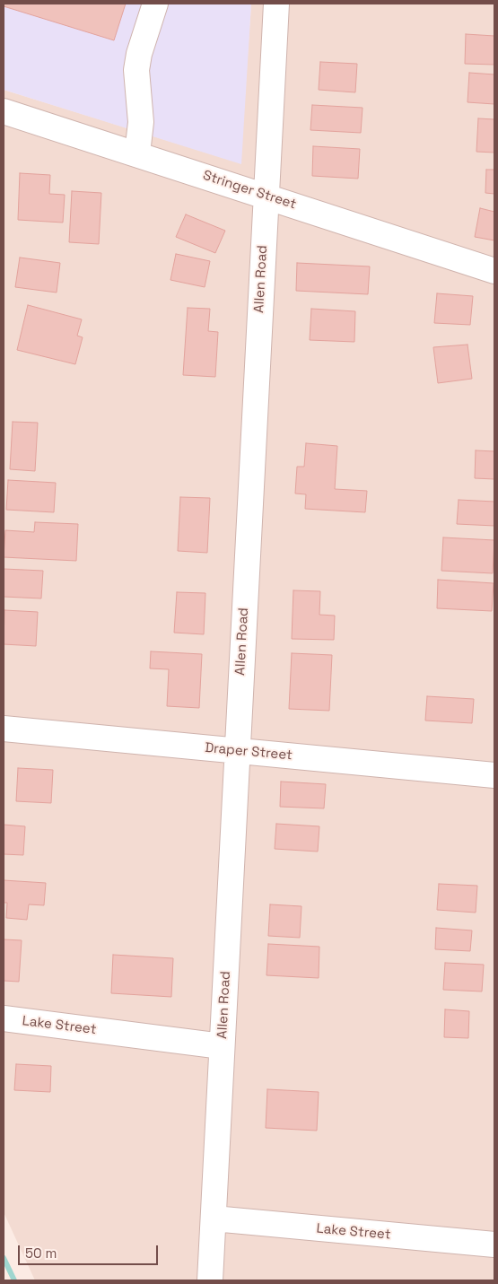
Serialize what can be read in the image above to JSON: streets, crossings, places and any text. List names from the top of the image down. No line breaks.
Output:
{"streets":{"street":["Stringer Street","Allen Road","Draper Street","Lake Street"]},"crossings":[["Stringer Street","Allen Road"],["Allen Road","Draper Street"],["Allen Road","Lake Street"]],"scale_bar":"50 m"}
